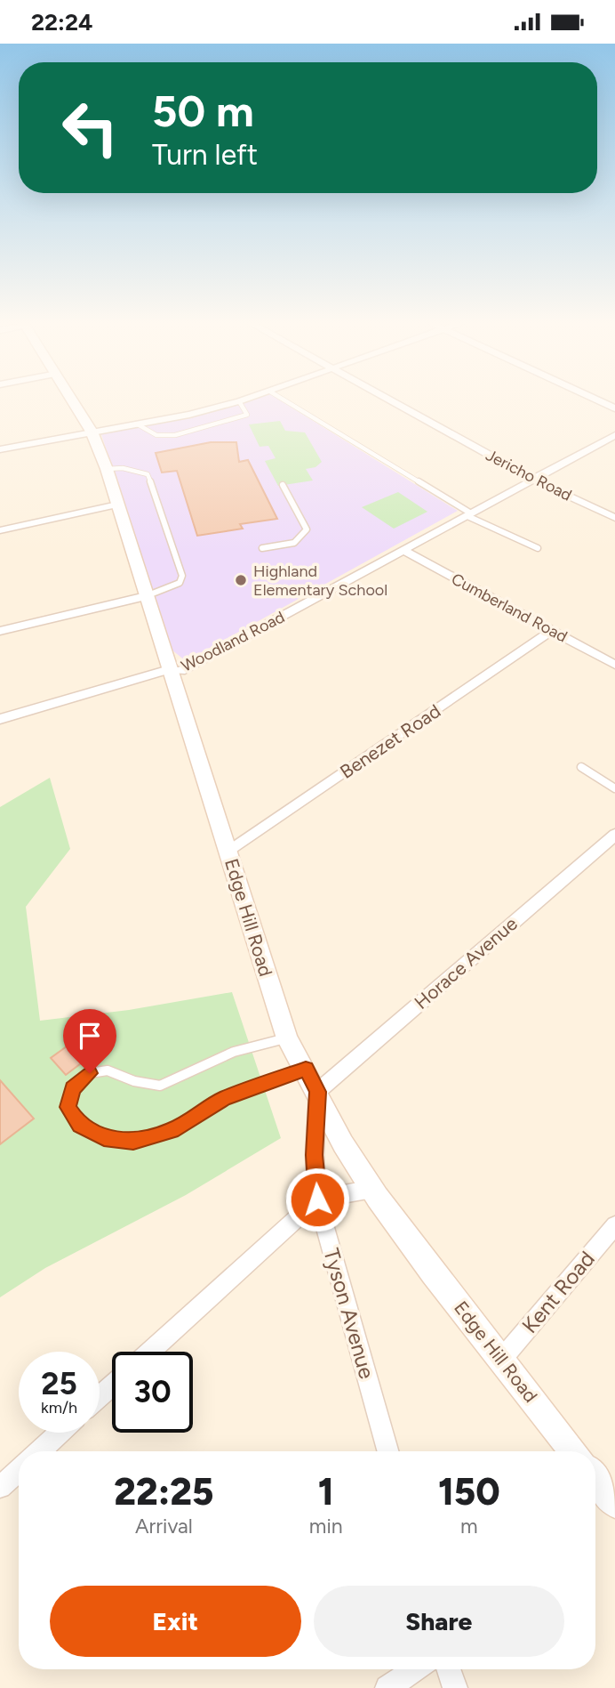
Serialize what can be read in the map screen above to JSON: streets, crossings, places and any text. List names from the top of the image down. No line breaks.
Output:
{"streets":{"street":["Jericho Road","Cumberland Road","Woodland Road","Benezet Road","Edge Hill Road","Horace Avenue","Kent Road","Tyson Avenue"]},"crossings":[["Jericho Road","Woodland Road"],["Cumberland Road","Woodland Road"],["Cumberland Road","Benezet Road"],["Woodland Road","Edge Hill Road"],["Benezet Road","Edge Hill Road"],["Edge Hill Road","Horace Avenue"],["Edge Hill Road","Kent Road"],["Edge Hill Road","Tyson Avenue"],["Horace Avenue","Tyson Avenue"]],"places":["Highland Elementary School"],"page":{"status":"22:24","turn":["50 m","Turn left"],"speed":"25 km/h","limit":"30","eta":["22:25","Arrival","1","min","150","m"],"buttons":["Exit","Share"]}}
